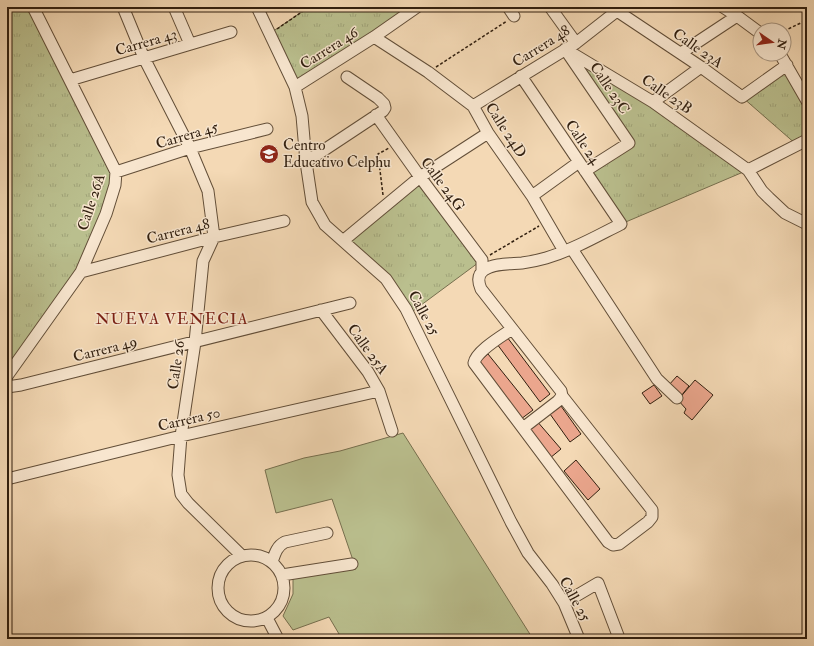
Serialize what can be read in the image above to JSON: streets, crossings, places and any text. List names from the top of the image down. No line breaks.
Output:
{"streets":{"street":["Carrera 43","Carrera 48","Carrera 46","Calle 23A","Calle 23C","Calle 23B","Calle 24D","Carrera 45","Calle 24","Calle 24G","Calle 26A","Calle 25","Carrera 49","Calle 25A","Calle 26","Carrera 50"]},"crossings":[["Carrera 43","Calle 26A"],["Carrera 48","Calle 23A"],["Carrera 48","Calle 23C"],["Carrera 48","Calle 23B"],["Carrera 48","Calle 24D"],["Carrera 48","Calle 24"],["Carrera 48","Calle 26A"],["Carrera 48","Calle 26"],["Carrera 46","Calle 24D"],["Carrera 46","Calle 25"],["Calle 23C","Calle 23B"],["Calle 23C","Calle 24"],["Calle 24D","Calle 24"],["Carrera 45","Calle 26A"],["Carrera 49","Calle 25A"],["Carrera 49","Calle 26"],["Calle 25A","Carrera 50"],["Calle 26","Carrera 50"]],"districts":["NUEVA VENECIA"],"places":{"school or university":["Centro Educativo Celphu"]},"north":"right"}
